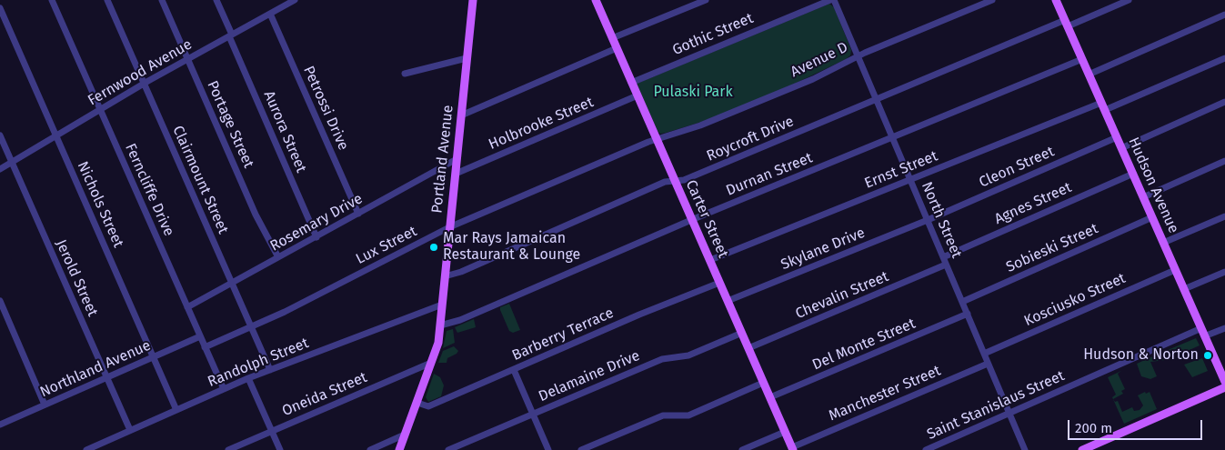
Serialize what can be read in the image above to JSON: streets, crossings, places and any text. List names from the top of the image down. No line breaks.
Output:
{"streets":{"main road":["Portland Avenue","Hudson Avenue","Carter Street"],"street":["Gothic Street","Avenue D","Fernwood Avenue","Petrossi Drive","Holbrooke Street","Portage Street","Aurora Street","Roycroft Drive","Cleon Street","Ernst Street","Durnan Street","Clairmount Street","Ferncliffe Drive","Agnes Street","Nichols Street","North Street","Rosemary Drive","Lux Street","Sobieski Street","Skylane Drive","Jerold Street","Chevalin Street","Kosciusko Street","Barberry Terrace","Del Monte Street","Randolph Street","Northland Avenue","Delamaine Drive","Manchester Street","Oneida Street","Saint Stanislaus Street"]},"crossings":[["Gothic Street","Carter Street"],["Avenue D","Carter Street"],["Avenue D","North Street"],["Avenue D","Lux Street"],["Fernwood Avenue","Petrossi Drive"],["Fernwood Avenue","Portage Street"],["Fernwood Avenue","Aurora Street"],["Fernwood Avenue","Clairmount Street"],["Fernwood Avenue","Ferncliffe Drive"],["Fernwood Avenue","Nichols Street"],["Fernwood Avenue","Jerold Street"],["Petrossi Drive","Rosemary Drive"],["Holbrooke Street","Portland Avenue"],["Holbrooke Street","Carter Street"],["Portage Street","Rosemary Drive"],["Aurora Street","Rosemary Drive"],["Roycroft Drive","Portland Avenue"],["Roycroft Drive","Hudson Avenue"],["Roycroft Drive","Carter Street"],["Roycroft Drive","North Street"],["Portland Avenue","Durnan Street"],["Portland Avenue","Rosemary Drive"],["Portland Avenue","Lux Street"],["Portland Avenue","Barberry Terrace"],["Portland Avenue","Randolph Street"],["Portland Avenue","Oneida Street"],["Cleon Street","Hudson Avenue"],["Cleon Street","North Street"],["Cleon Street","Skylane Drive"],["Ernst Street","Hudson Avenue"],["Ernst Street","Carter Street"],["Ernst Street","North Street"],["Durnan Street","Hudson Avenue"],["Durnan Street","Carter Street"],["Durnan Street","North Street"],["Clairmount Street","Rosemary Drive"],["Clairmount Street","Lux Street"],["Clairmount Street","Randolph Street"],["Hudson Avenue","Agnes Street"],["Hudson Avenue","Sobieski Street"],["Hudson Avenue","Kosciusko Street"],["Hudson Avenue","Saint Stanislaus Street"],["Ferncliffe Drive","Rosemary Drive"],["Ferncliffe Drive","Lux Street"],["Ferncliffe Drive","Randolph Street"],["Ferncliffe Drive","Northland Avenue"],["Agnes Street","North Street"],["Nichols Street","Randolph Street"],["Nichols Street","Northland Avenue"],["Carter Street","Lux Street"],["Carter Street","Skylane Drive"],["Carter Street","Chevalin Street"],["Carter Street","Barberry Terrace"],["Carter Street","Del Monte Street"],["Carter Street","Delamaine Drive"],["Carter Street","Manchester Street"],["North Street","Sobieski Street"],["North Street","Skylane Drive"],["North Street","Chevalin Street"],["North Street","Kosciusko Street"],["North Street","Del Monte Street"],["North Street","Manchester Street"],["North Street","Saint Stanislaus Street"],["Jerold Street","Randolph Street"],["Jerold Street","Northland Avenue"]],"parks":["Pulaski Park"],"places":["Mar Rays Jamaican Restaurant & Lounge","Hudson & Norton"],"scale_bar":"200 m"}
